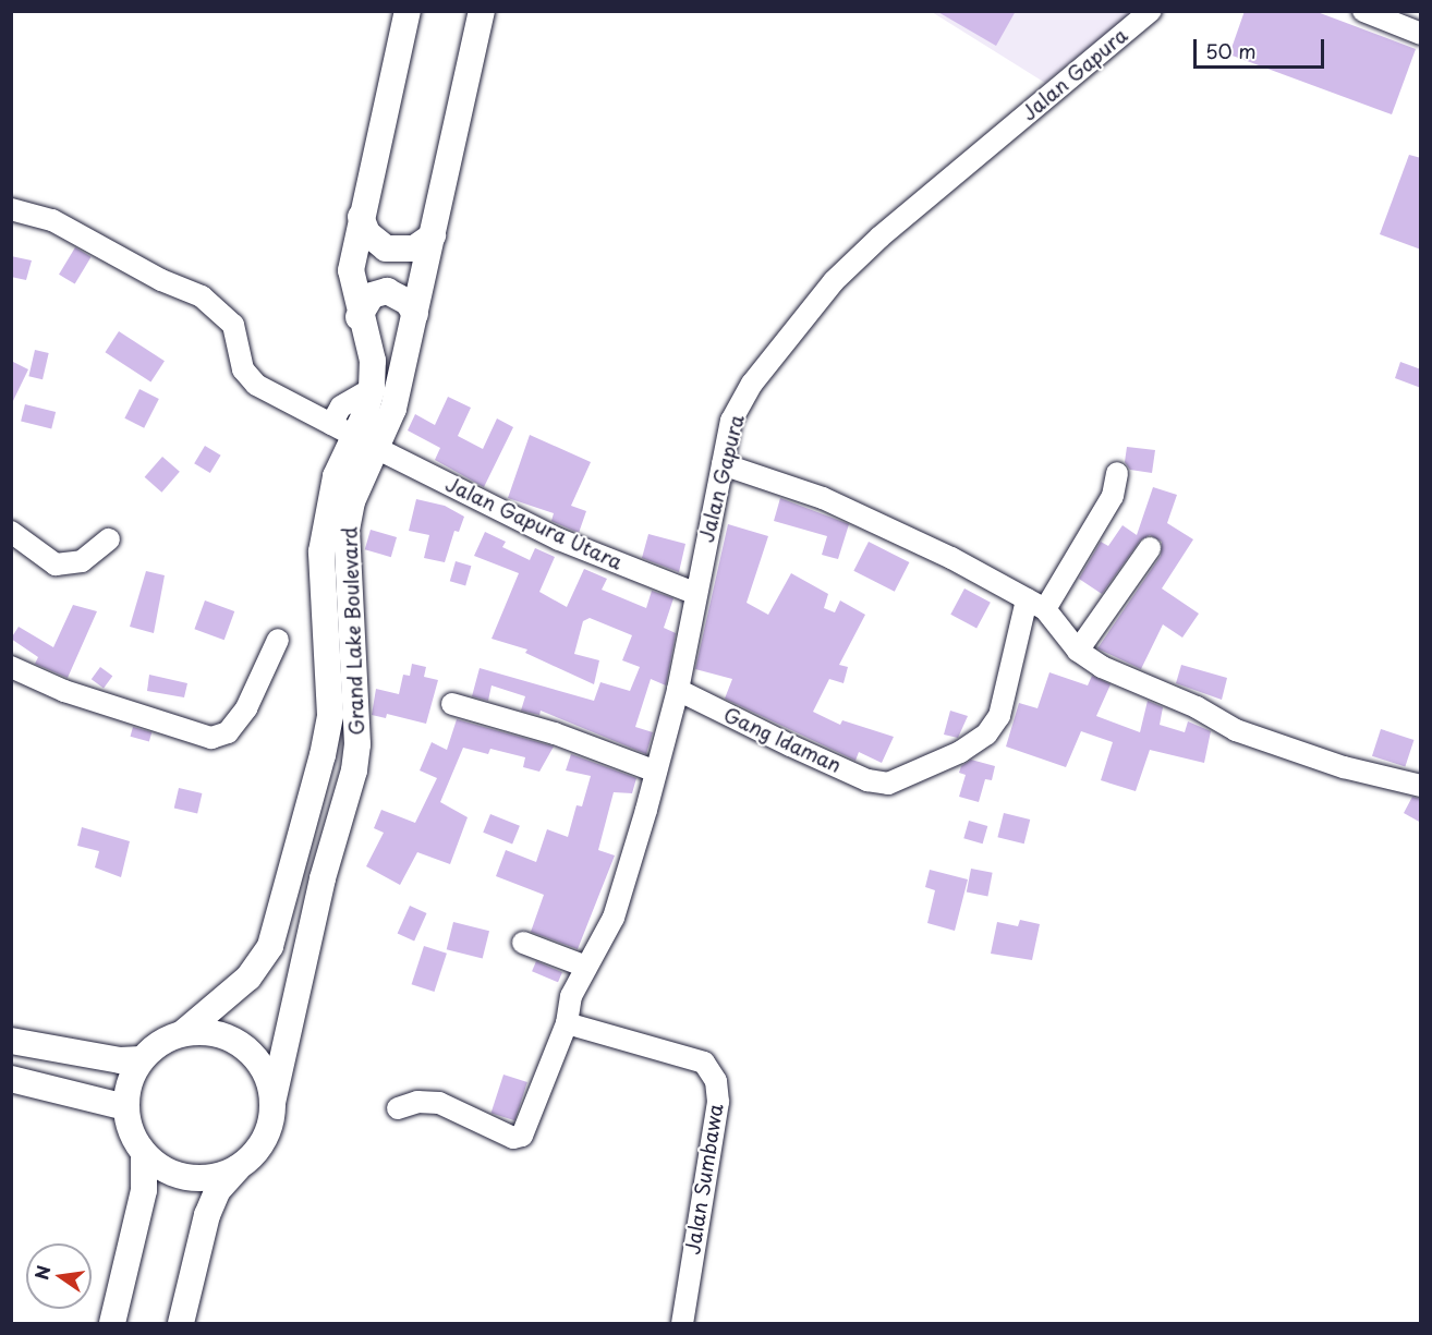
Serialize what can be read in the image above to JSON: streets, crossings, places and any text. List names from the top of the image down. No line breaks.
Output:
{"streets":{"street":["Jalan Gapura","Jalan Gapura Utara","Grand Lake Boulevard","Gang Idaman","Jalan Sumbawa"]},"crossings":[["Jalan Gapura","Jalan Gapura Utara"],["Jalan Gapura","Gang Idaman"],["Jalan Gapura","Jalan Sumbawa"],["Jalan Gapura Utara","Grand Lake Boulevard"]],"scale_bar":"50 m","north":"left"}
